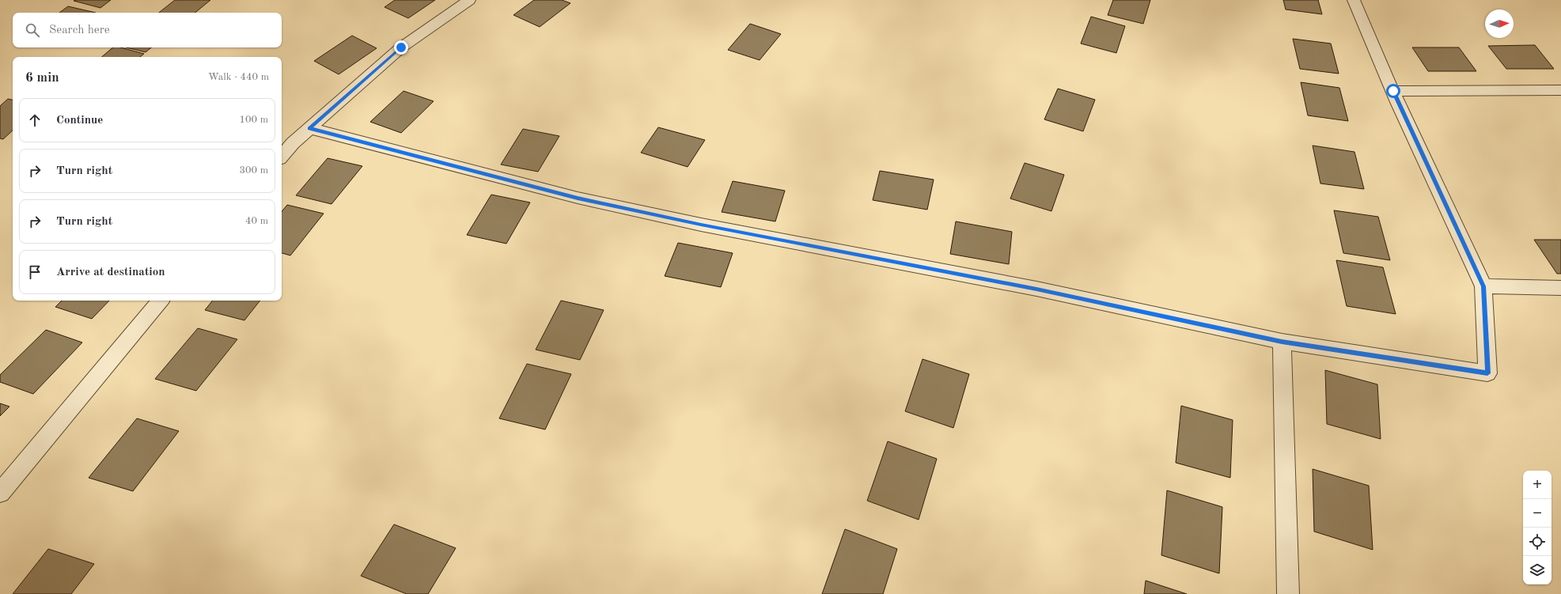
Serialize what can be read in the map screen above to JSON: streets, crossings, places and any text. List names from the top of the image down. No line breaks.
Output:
{"north":"right","page":{"search":"Search here","heading":["6 min","Walk · 440 m"],"list":[["Continue","100 m"],["Turn right","300 m"],["Turn right","40 m"],"Arrive at destination"],"map_buttons":["+","−"]}}
